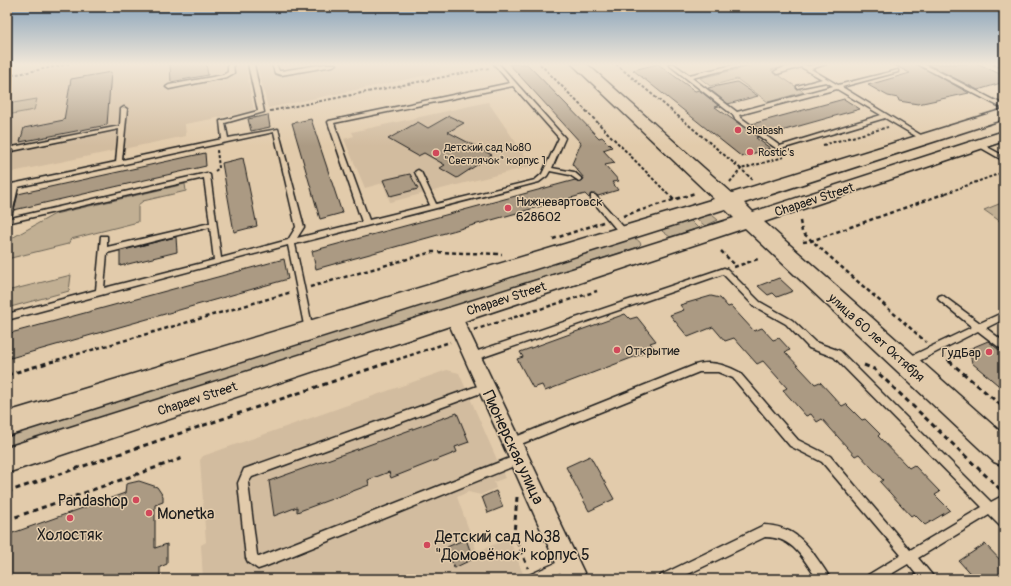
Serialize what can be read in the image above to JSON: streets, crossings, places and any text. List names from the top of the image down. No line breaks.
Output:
{"streets":{"main road":["Chapaev Street","улица 60 лет Октября"],"street":["Пионерская улица"]},"crossings":[["Chapaev Street","улица 60 лет Октября"],["Chapaev Street","Пионерская улица"]],"places":["Shabash","Rostic's","Детский сад №80 \"Светлячок\" корпус 1","Нижневартовск 628602","Открытие","ГудБар","Pandashop","Monetka","Холостяк","Детский сад №38 \"Домовёнок\" корпус 5"]}
